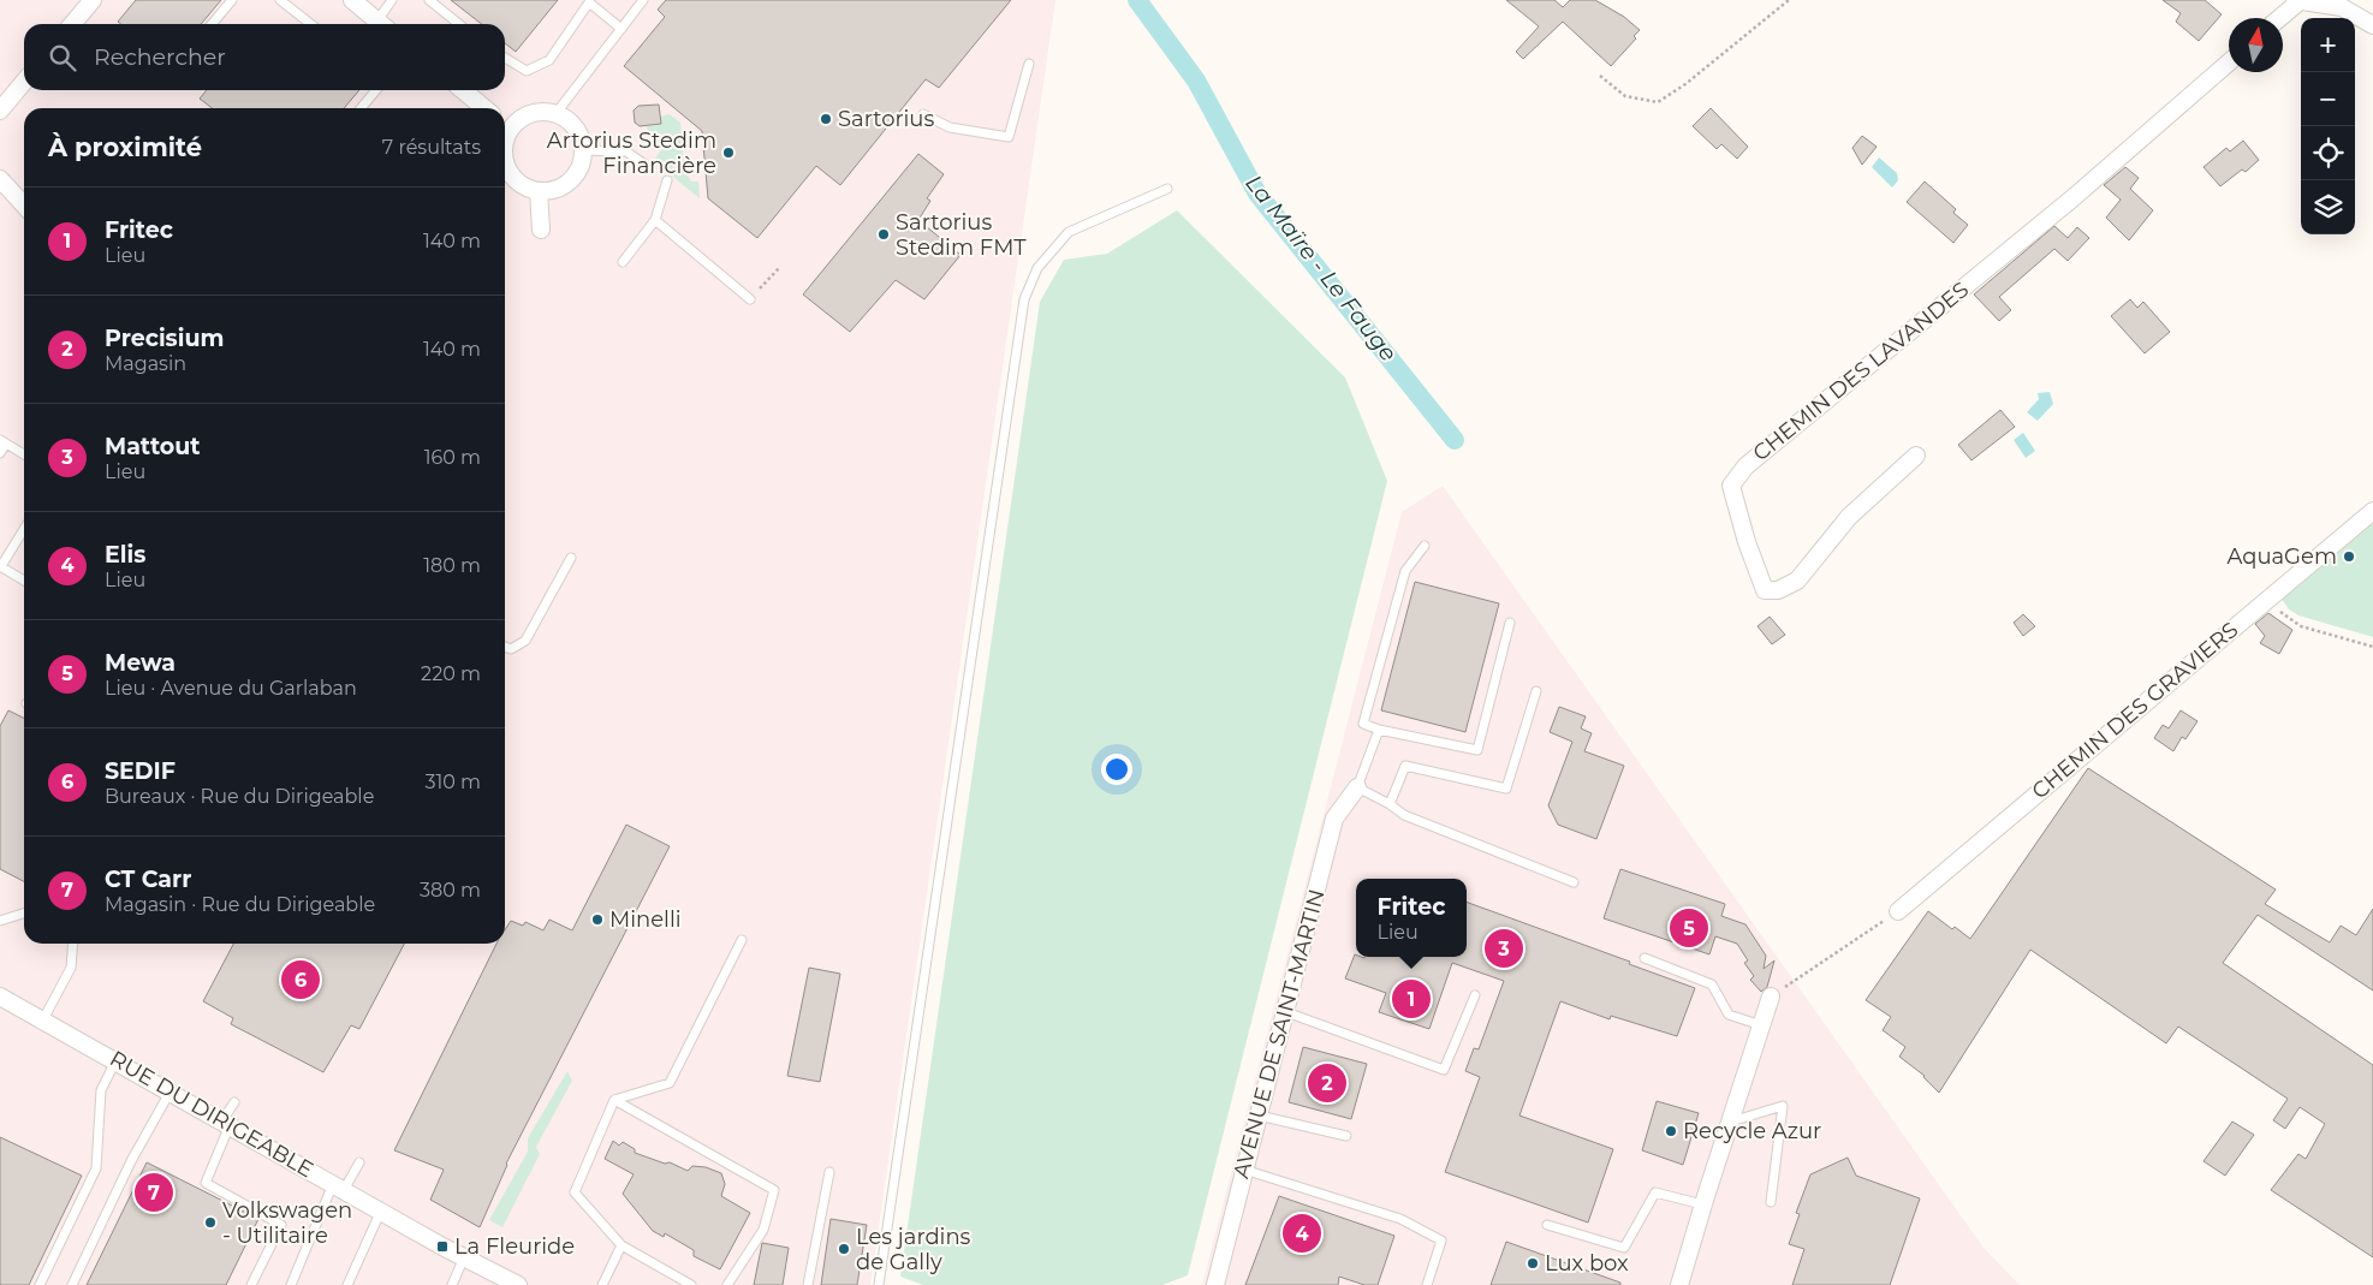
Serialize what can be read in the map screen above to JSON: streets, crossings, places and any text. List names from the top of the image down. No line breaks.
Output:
{"streets":{"street":["CHEMIN DES LAVANDES","CHEMIN DES GRAVIERS","AVENUE DE SAINT-MARTIN","RUE DU DIRIGEABLE"]},"water":["La Maïre - Le Fauge"],"places":{"other":["Sartorius","Artorius Stedim Financière","Sartorius Stedim FMT","AquaGem","Minelli","Recycle Azur","Volkswagen - Utilitaire","Les jardins de Gally","Lux box"],"transit":["La Fleuride"]},"north":"top","page":{"map_buttons":["+","−"],"search":"Rechercher","heading":["À proximité","7 résultats"],"list":[{"mark":"1","name":"Fritec","note":"Lieu","value":"140 m"},{"mark":"2","name":"Precisium","note":"Magasin","value":"140 m"},{"mark":"3","name":"Mattout","note":"Lieu","value":"160 m"},{"mark":"4","name":"Elis","note":"Lieu","value":"180 m"},{"mark":"5","name":"Mewa","note":"Lieu · Avenue du Garlaban","value":"220 m"},{"mark":"6","name":"SEDIF","note":"Bureaux · Rue du Dirigeable","value":"310 m"},{"mark":"7","name":"CT Carr","note":"Magasin · Rue du Dirigeable","value":"380 m"}],"popup":["Fritec","Lieu"],"pins":["5","3","6","1","2","7","4"]}}
